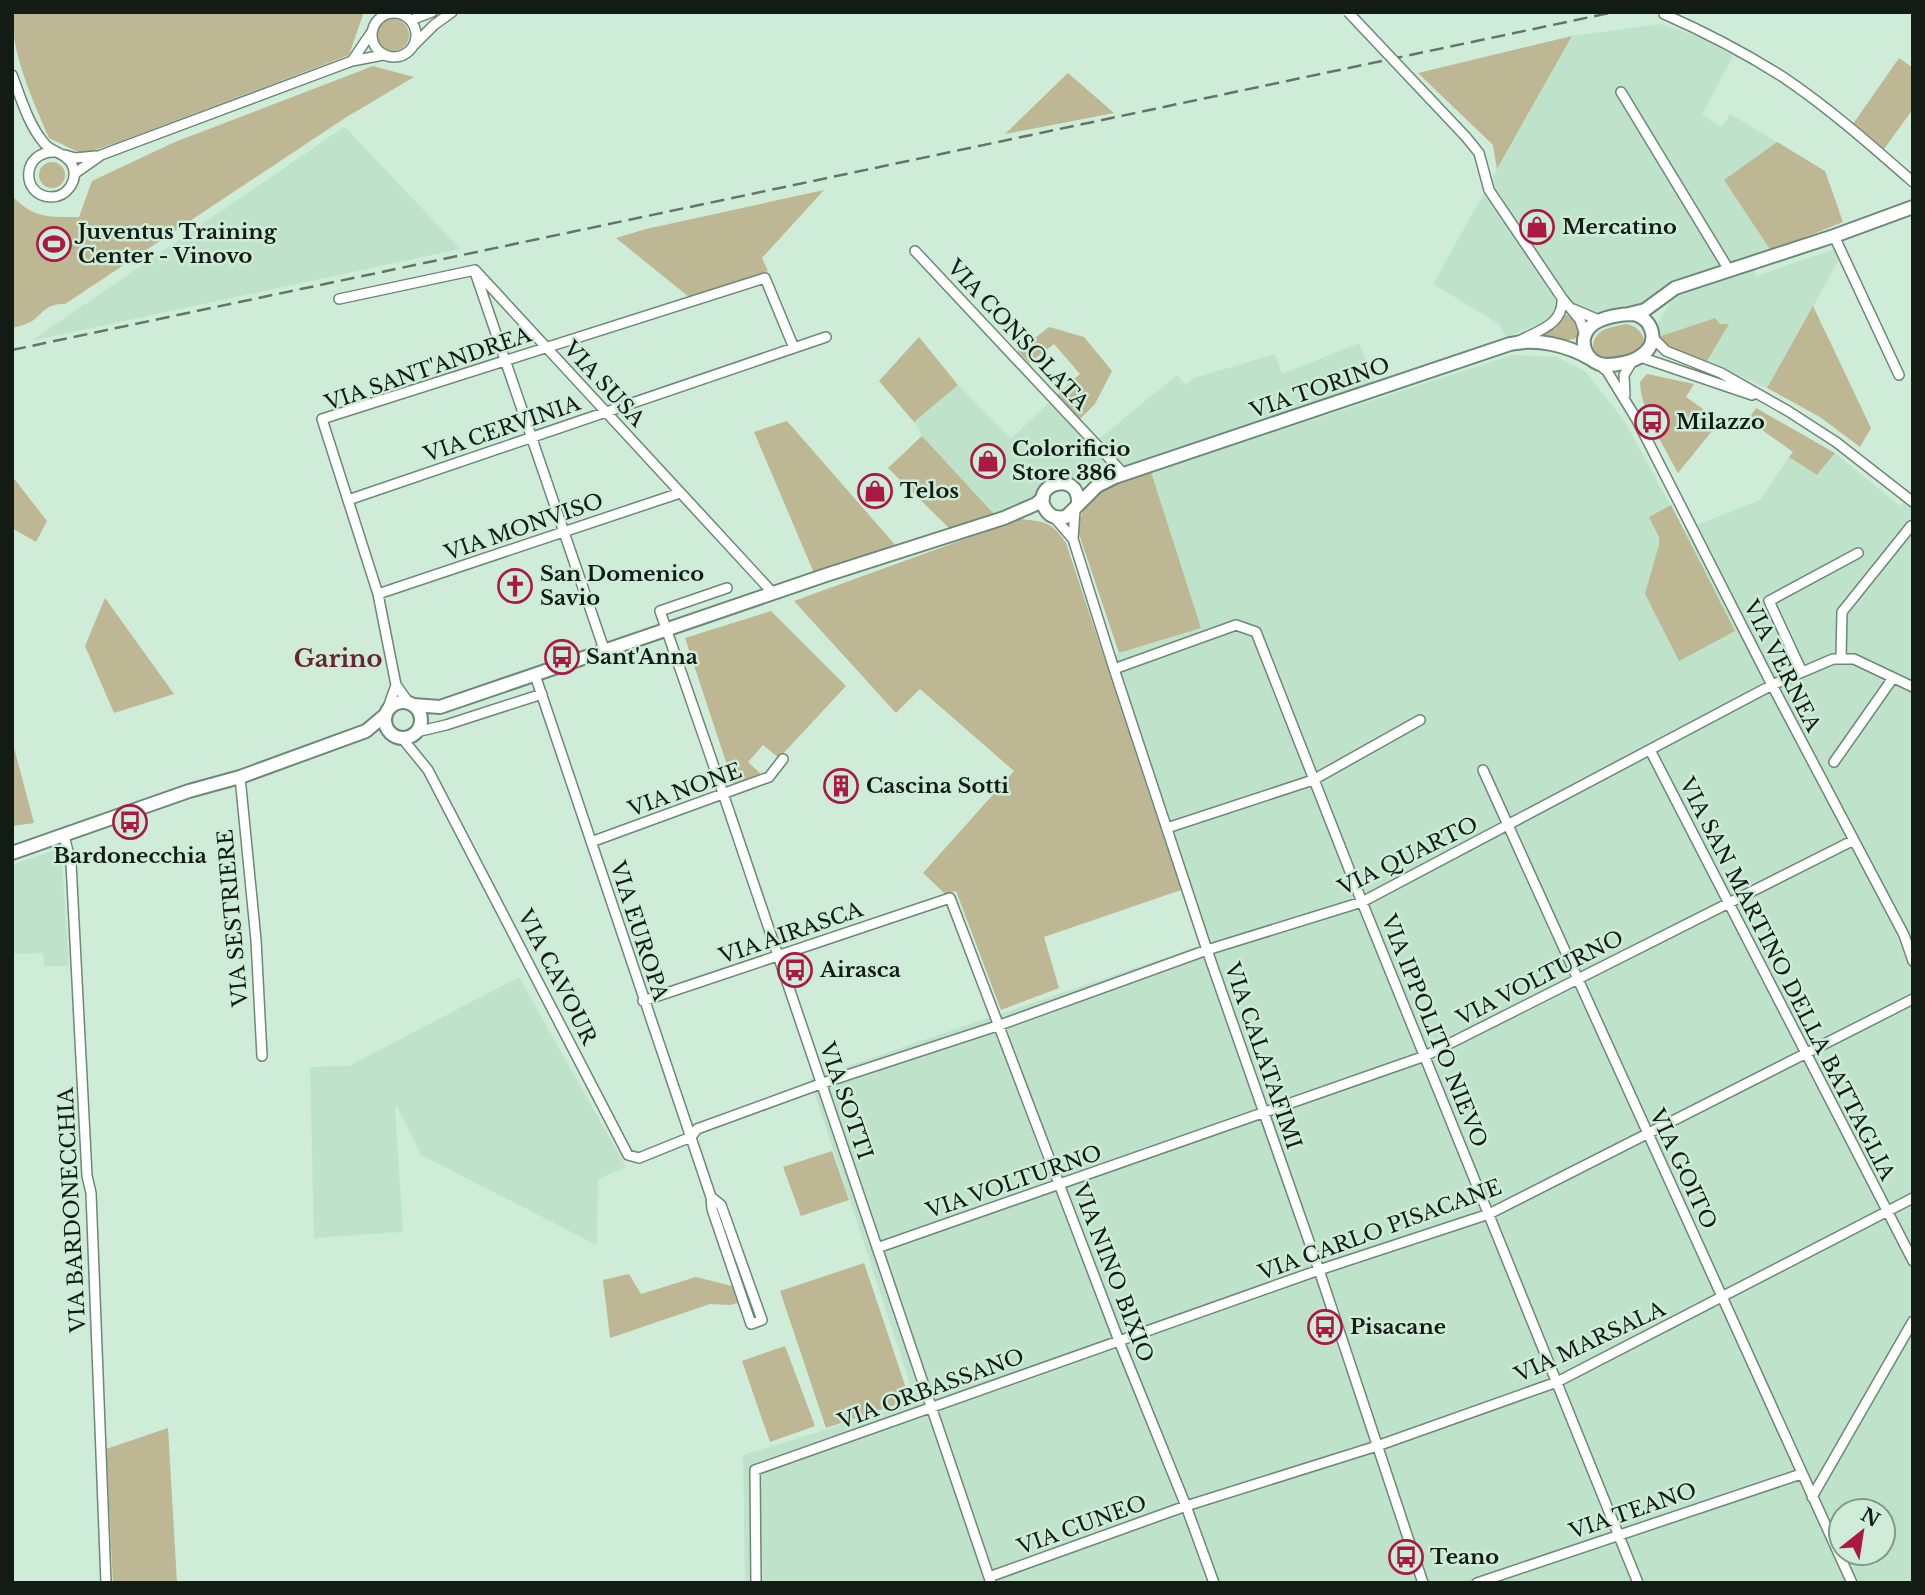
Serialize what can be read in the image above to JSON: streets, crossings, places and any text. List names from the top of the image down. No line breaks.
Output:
{"streets":{"main road":["VIA TORINO"],"street":["VIA CONSOLATA","VIA SANT'ANDREA","VIA SUSA","VIA CERVINIA","VIA MONVISO","VIA VERNEA","VIA NONE","VIA QUARTO","VIA SESTRIERE","VIA EUROPA","VIA AIRASCA","VIA CAVOUR","VIA VOLTURNO","VIA SAN MARTINO DELLA BATTAGLIA","VIA IPPOLITO NIEVO","VIA CALATAFIMI","VIA SOTTI","VIA GOITO","VIA BARDONECCHIA","VIA CARLO PISACANE","VIA NINO BIXIO","VIA MARSALA","VIA ORBASSANO","VIA TEANO","VIA CUNEO"]},"crossings":[["VIA CONSOLATA","VIA TORINO"],["VIA SANT'ANDREA","VIA SUSA"],["VIA SANT'ANDREA","VIA CERVINIA"],["VIA SANT'ANDREA","VIA MONVISO"],["VIA SUSA","VIA TORINO"],["VIA SUSA","VIA CERVINIA"],["VIA SUSA","VIA MONVISO"],["VIA TORINO","VIA CALATAFIMI"],["VIA VERNEA","VIA QUARTO"],["VIA VERNEA","VIA VOLTURNO"],["VIA NONE","VIA EUROPA"],["VIA NONE","VIA SOTTI"],["VIA QUARTO","VIA CAVOUR"],["VIA QUARTO","VIA SAN MARTINO DELLA BATTAGLIA"],["VIA QUARTO","VIA IPPOLITO NIEVO"],["VIA QUARTO","VIA CALATAFIMI"],["VIA QUARTO","VIA SOTTI"],["VIA QUARTO","VIA GOITO"],["VIA QUARTO","VIA NINO BIXIO"],["VIA EUROPA","VIA AIRASCA"],["VIA EUROPA","VIA CAVOUR"],["VIA AIRASCA","VIA SOTTI"],["VIA AIRASCA","VIA NINO BIXIO"],["VIA CAVOUR","VIA SOTTI"],["VIA VOLTURNO","VIA SAN MARTINO DELLA BATTAGLIA"],["VIA VOLTURNO","VIA IPPOLITO NIEVO"],["VIA VOLTURNO","VIA CALATAFIMI"],["VIA VOLTURNO","VIA SOTTI"],["VIA VOLTURNO","VIA GOITO"],["VIA VOLTURNO","VIA NINO BIXIO"],["VIA SAN MARTINO DELLA BATTAGLIA","VIA CARLO PISACANE"],["VIA SAN MARTINO DELLA BATTAGLIA","VIA MARSALA"],["VIA IPPOLITO NIEVO","VIA CALATAFIMI"],["VIA IPPOLITO NIEVO","VIA CARLO PISACANE"],["VIA IPPOLITO NIEVO","VIA MARSALA"],["VIA IPPOLITO NIEVO","VIA TEANO"],["VIA CALATAFIMI","VIA CARLO PISACANE"],["VIA CALATAFIMI","VIA MARSALA"],["VIA SOTTI","VIA ORBASSANO"],["VIA SOTTI","VIA CUNEO"],["VIA GOITO","VIA CARLO PISACANE"],["VIA GOITO","VIA MARSALA"],["VIA GOITO","VIA TEANO"],["VIA CARLO PISACANE","VIA NINO BIXIO"],["VIA CARLO PISACANE","VIA ORBASSANO"],["VIA NINO BIXIO","VIA MARSALA"],["VIA NINO BIXIO","VIA ORBASSANO"],["VIA NINO BIXIO","VIA CUNEO"],["VIA MARSALA","VIA CUNEO"]],"districts":["Garino"],"places":{"shop":["Mercatino","Colorificio Store 386","Telos"],"sports":["Juventus Training Center - Vinovo"],"bus stop":["Milazzo","Sant'Anna","Bardonecchia","Airasca","Pisacane","Teano"],"church":["San Domenico Savio"],"building":["Cascina Sotti"]},"north":"top right"}
